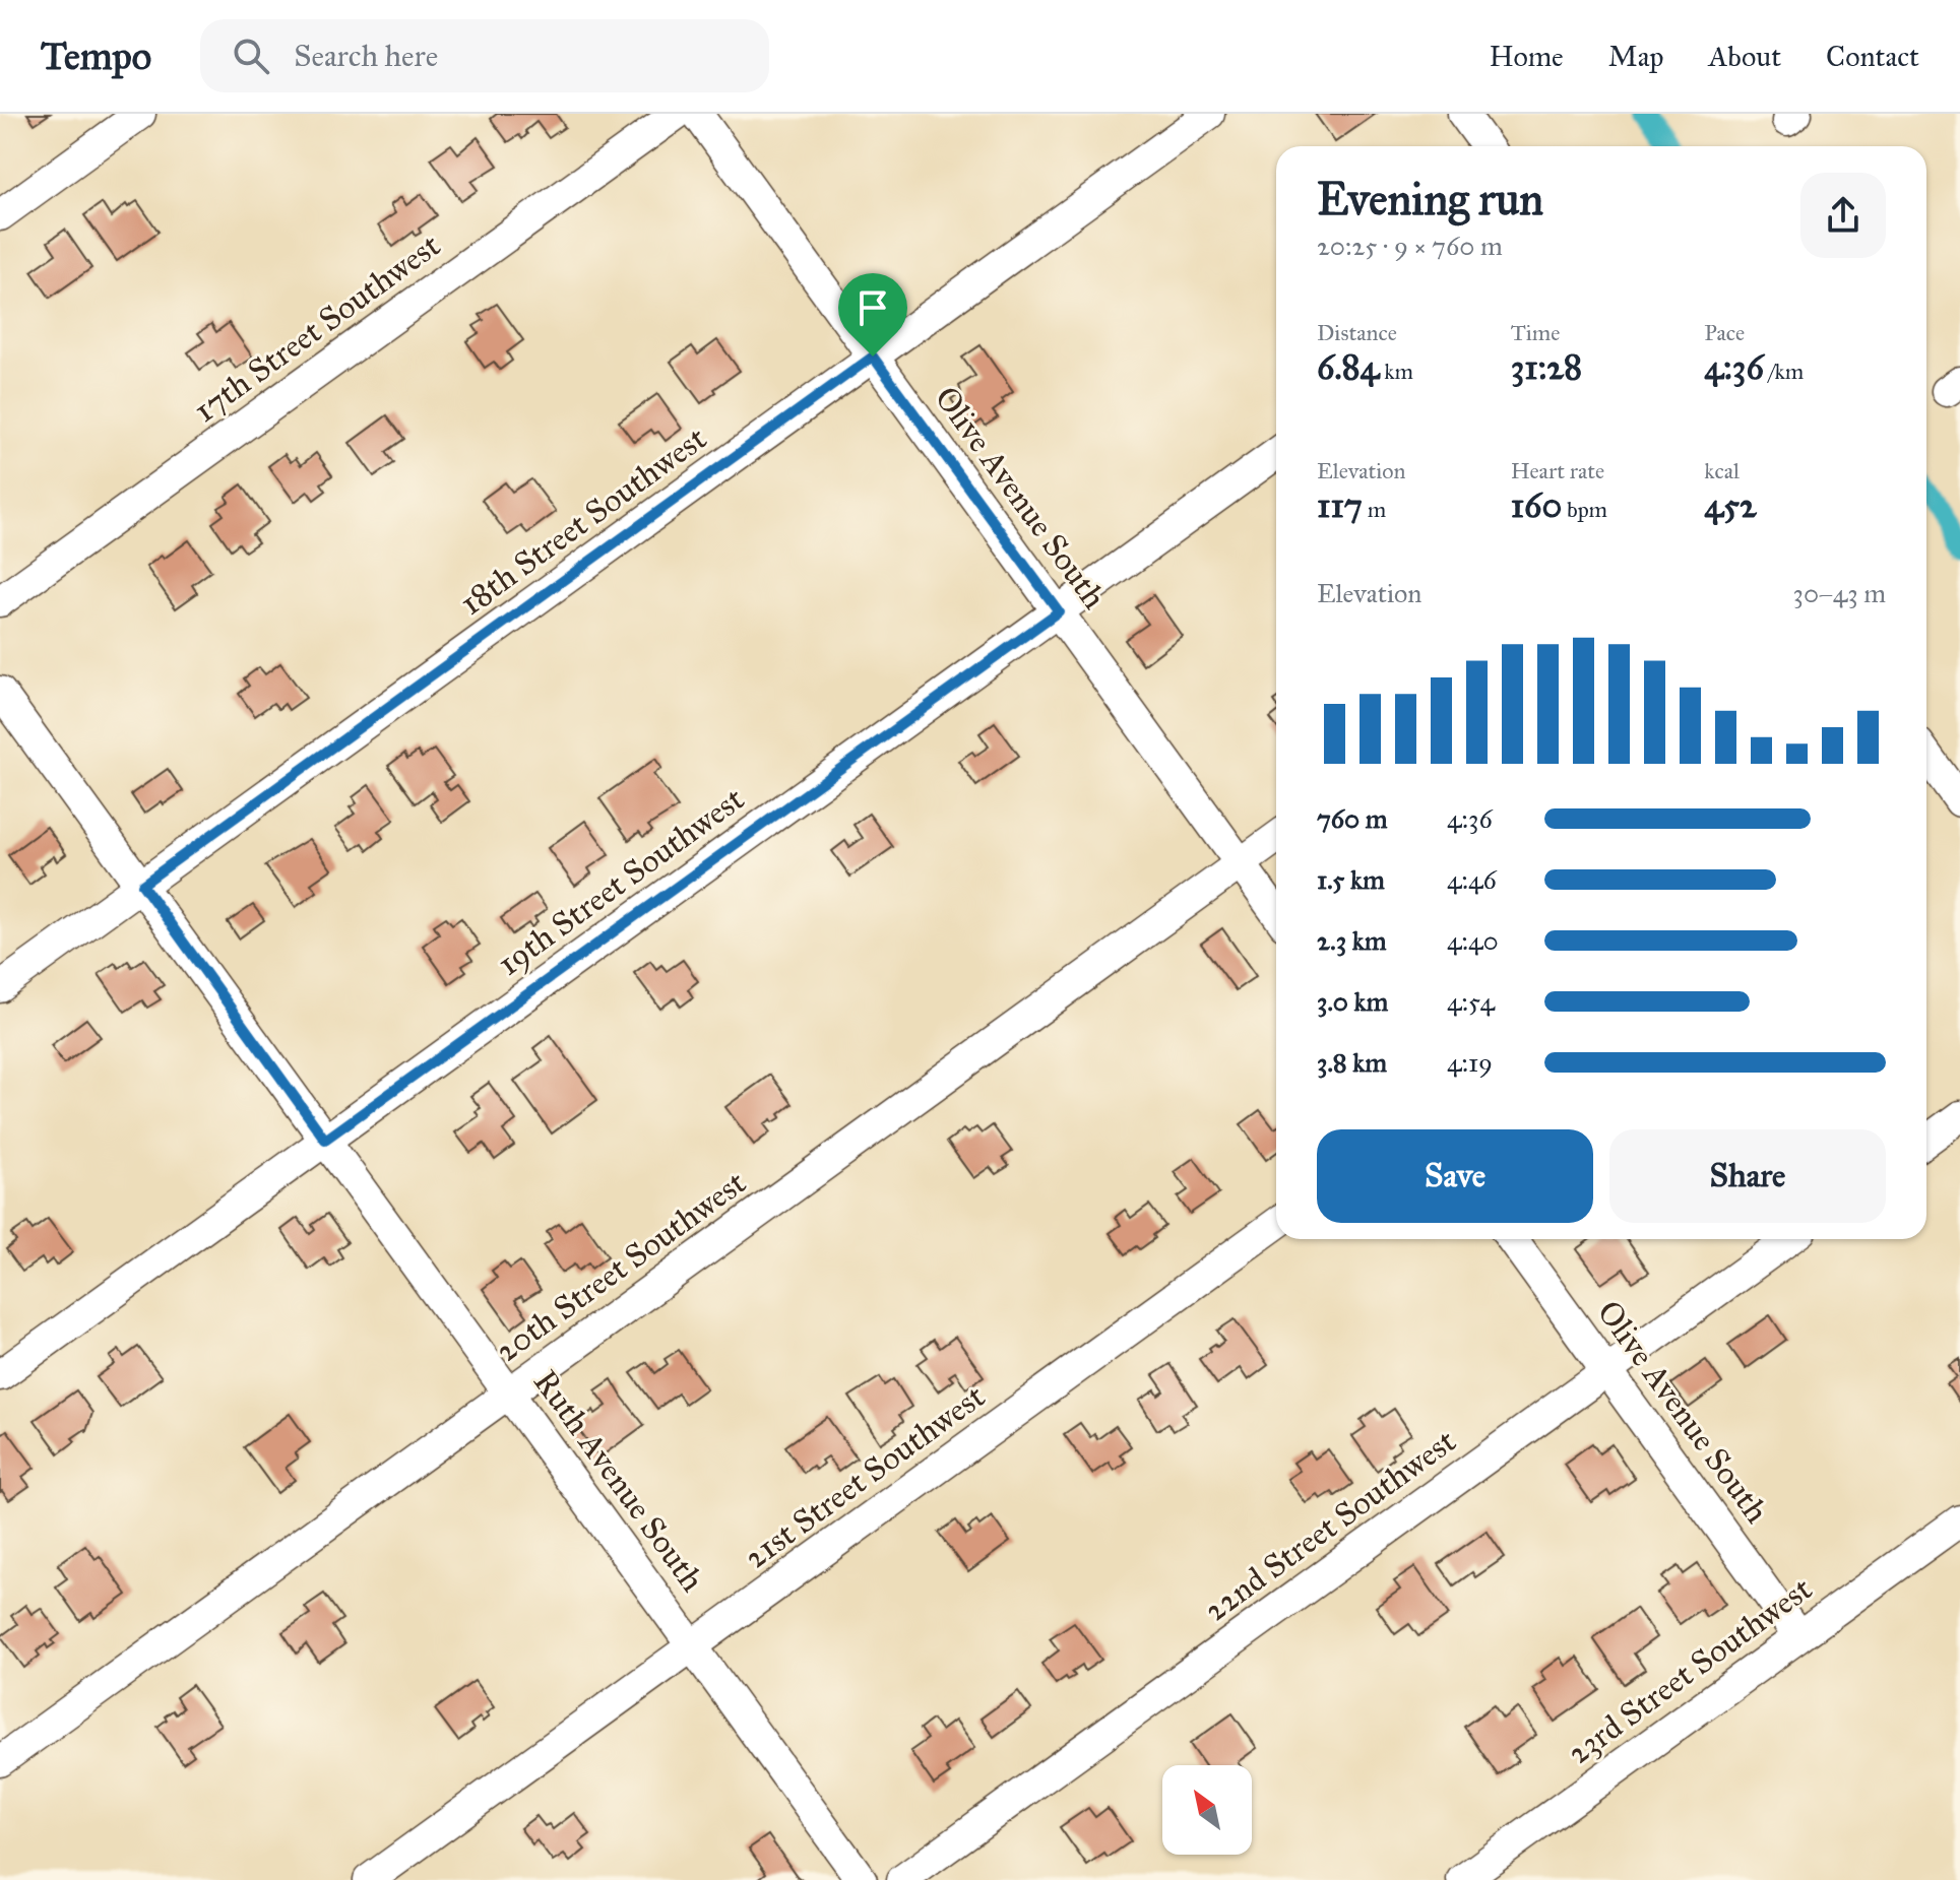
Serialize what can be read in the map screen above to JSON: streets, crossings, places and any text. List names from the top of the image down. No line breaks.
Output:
{"streets":{"street":["17th Street Southwest","Olive Avenue South","18th Street Southwest","19th Street Southwest","20th Street Southwest","21st Street Southwest","Ruth Avenue South","22nd Street Southwest","23rd Street Southwest"]},"crossings":[["Olive Avenue South","18th Street Southwest"],["Olive Avenue South","19th Street Southwest"],["Olive Avenue South","20th Street Southwest"],["Olive Avenue South","22nd Street Southwest"],["Olive Avenue South","23rd Street Southwest"],["18th Street Southwest","Ruth Avenue South"],["19th Street Southwest","Ruth Avenue South"],["20th Street Southwest","Ruth Avenue South"],["21st Street Southwest","Ruth Avenue South"]],"north":"top left","page":{"header":"Tempo","search":"Search here","nav":["Home","Map","About","Contact"],"heading":["Evening run","20:25 · 9 × 760 m"],"stats":[["Distance","6.84 km"],["Time","31:28"],["Pace","4:36 /km"],["Elevation","117 m"],["Heart rate","160 bpm"],["kcal","452"]],"chart":["Elevation","30–43 m"],"list":[{"name":"760 m","note":"4:36"},{"name":"1.5 km","note":"4:46"},{"name":"2.3 km","note":"4:40"},{"name":"3.0 km","note":"4:54"},{"name":"3.8 km","note":"4:19"}],"buttons":["Save","Share"]}}
